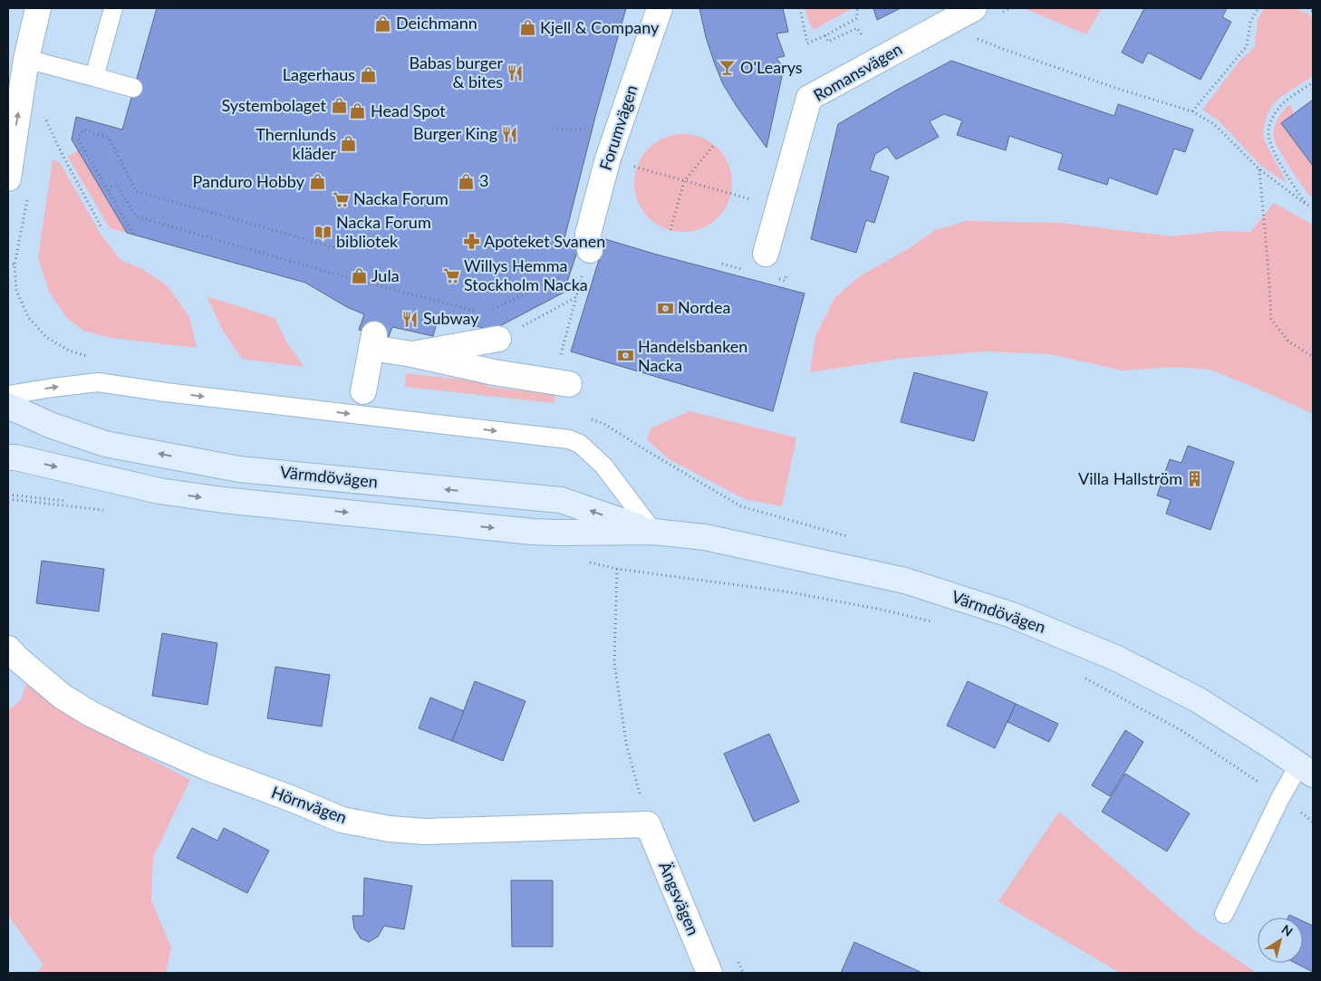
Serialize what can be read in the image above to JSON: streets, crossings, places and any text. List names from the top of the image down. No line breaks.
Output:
{"streets":{"main road":["Värmdövägen"],"street":["Romansvägen","Forumvägen","Hörnvägen","Ängsvägen"]},"crossings":[["Hörnvägen","Ängsvägen"]],"places":{"shop":["Deichmann","Kjell & Company","Lagerhaus","Systembolaget","Head Spot","Thernlunds kläder","3","Panduro Hobby","Jula"],"bar":["O'Learys"],"restaurant":["Babas burger & bites","Burger King","Subway"],"supermarket":["Nacka Forum","Willys Hemma Stockholm Nacka"],"library":["Nacka Forum bibliotek"],"pharmacy":["Apoteket Svanen"],"bank":["Nordea","Handelsbanken Nacka"],"building":["Villa Hallström"]},"north":"top right"}
